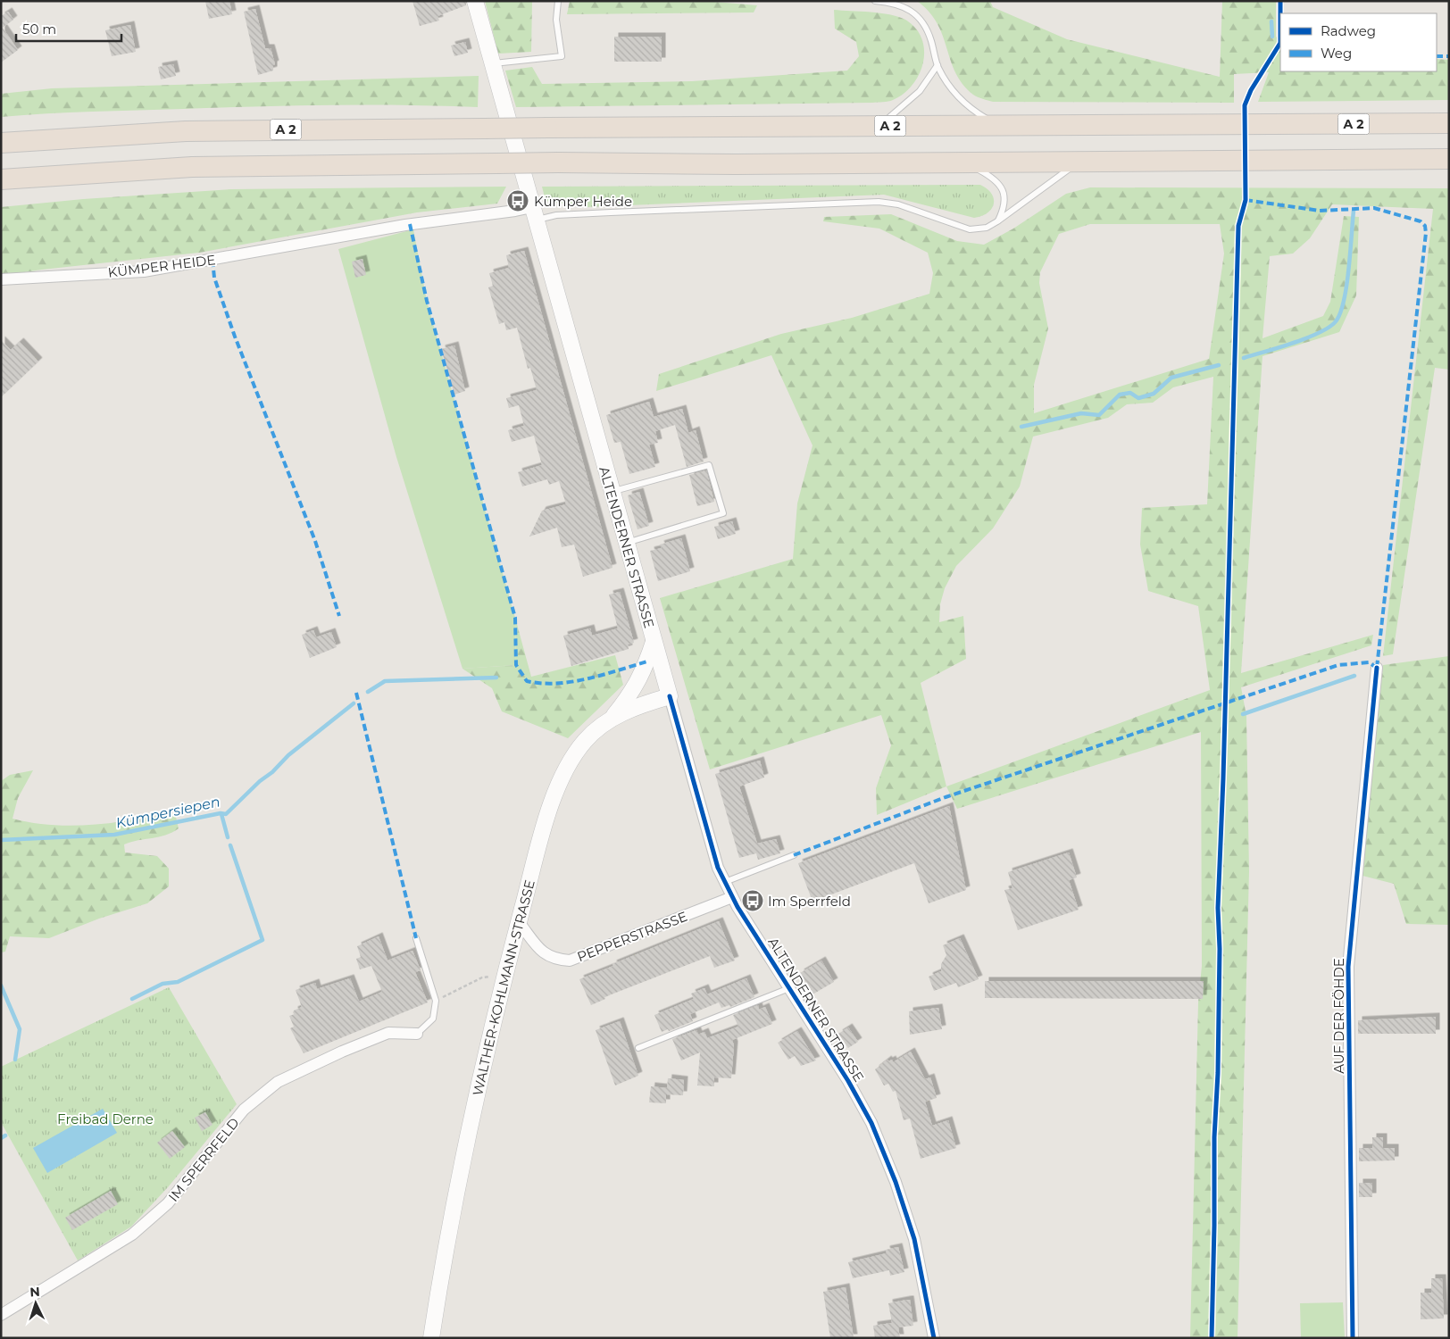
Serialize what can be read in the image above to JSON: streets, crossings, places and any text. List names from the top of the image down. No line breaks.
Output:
{"streets":{"highway":["A 2"],"main road":["ALTENDERNER STRASSE","WALTHER-KOHLMANN-STRASSE"],"street":["KÜMPER HEIDE","PEPPERSTRASSE","AUF DER FÖHDE","IM SPERRFELD"]},"crossings":[["KÜMPER HEIDE","ALTENDERNER STRASSE"],["ALTENDERNER STRASSE","PEPPERSTRASSE"],["ALTENDERNER STRASSE","WALTHER-KOHLMANN-STRASSE"],["PEPPERSTRASSE","WALTHER-KOHLMANN-STRASSE"]],"water":["Kümpersiepen"],"parks":["Freibad Derne"],"places":{"bus stop":["Kümper Heide","Im Sperrfeld"]},"legend":["Radweg","Weg"],"scale_bar":"50 m","north":"top"}
